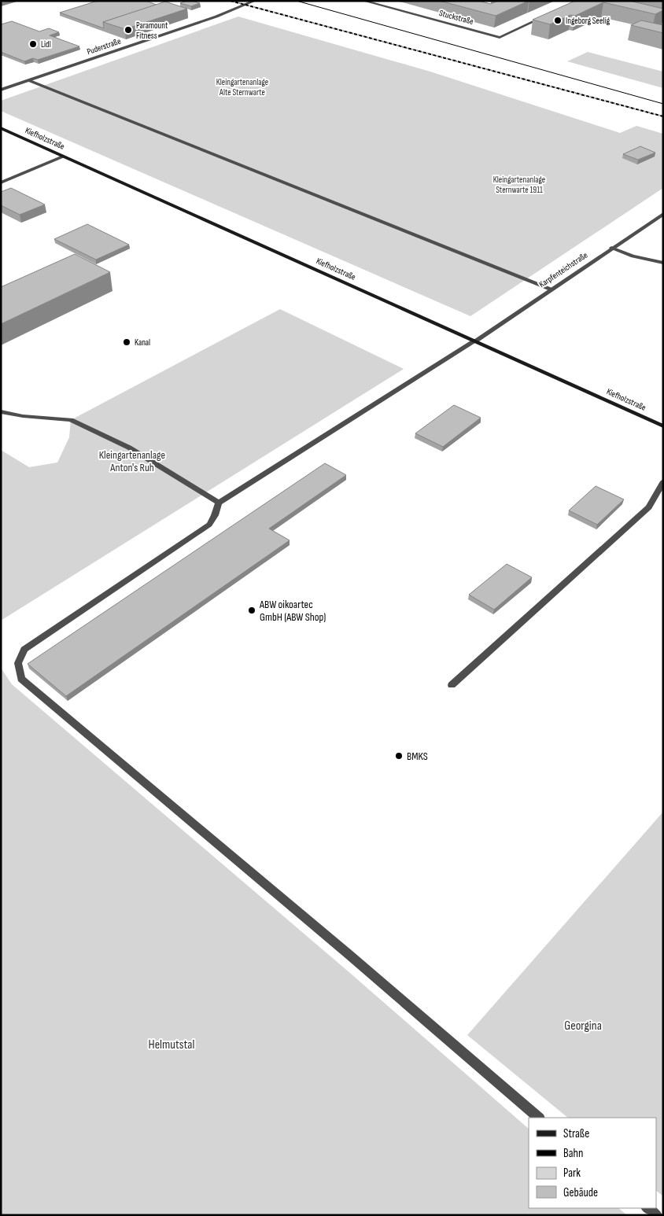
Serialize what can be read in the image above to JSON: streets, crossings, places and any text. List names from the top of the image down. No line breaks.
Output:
{"streets":{"street":["Stuckstraße","Puderstraße","Kiefholzstraße","Karpfenteichstraße"]},"crossings":[["Kiefholzstraße","Karpfenteichstraße"]],"parks":["Kleingartenanlage Alte Sternwarte","Kleingartenanlage Sternwarte 1911","Kleingartenanlage Anton's Ruh","Georgina","Helmutstal"],"places":["Ingeborg Seelig","Paramount Fitness","Lidl","Kanal","ABW oikoartec GmbH (ABW Shop)","BMKS"],"legend":["Straße","Bahn","Park","Gebäude"]}
